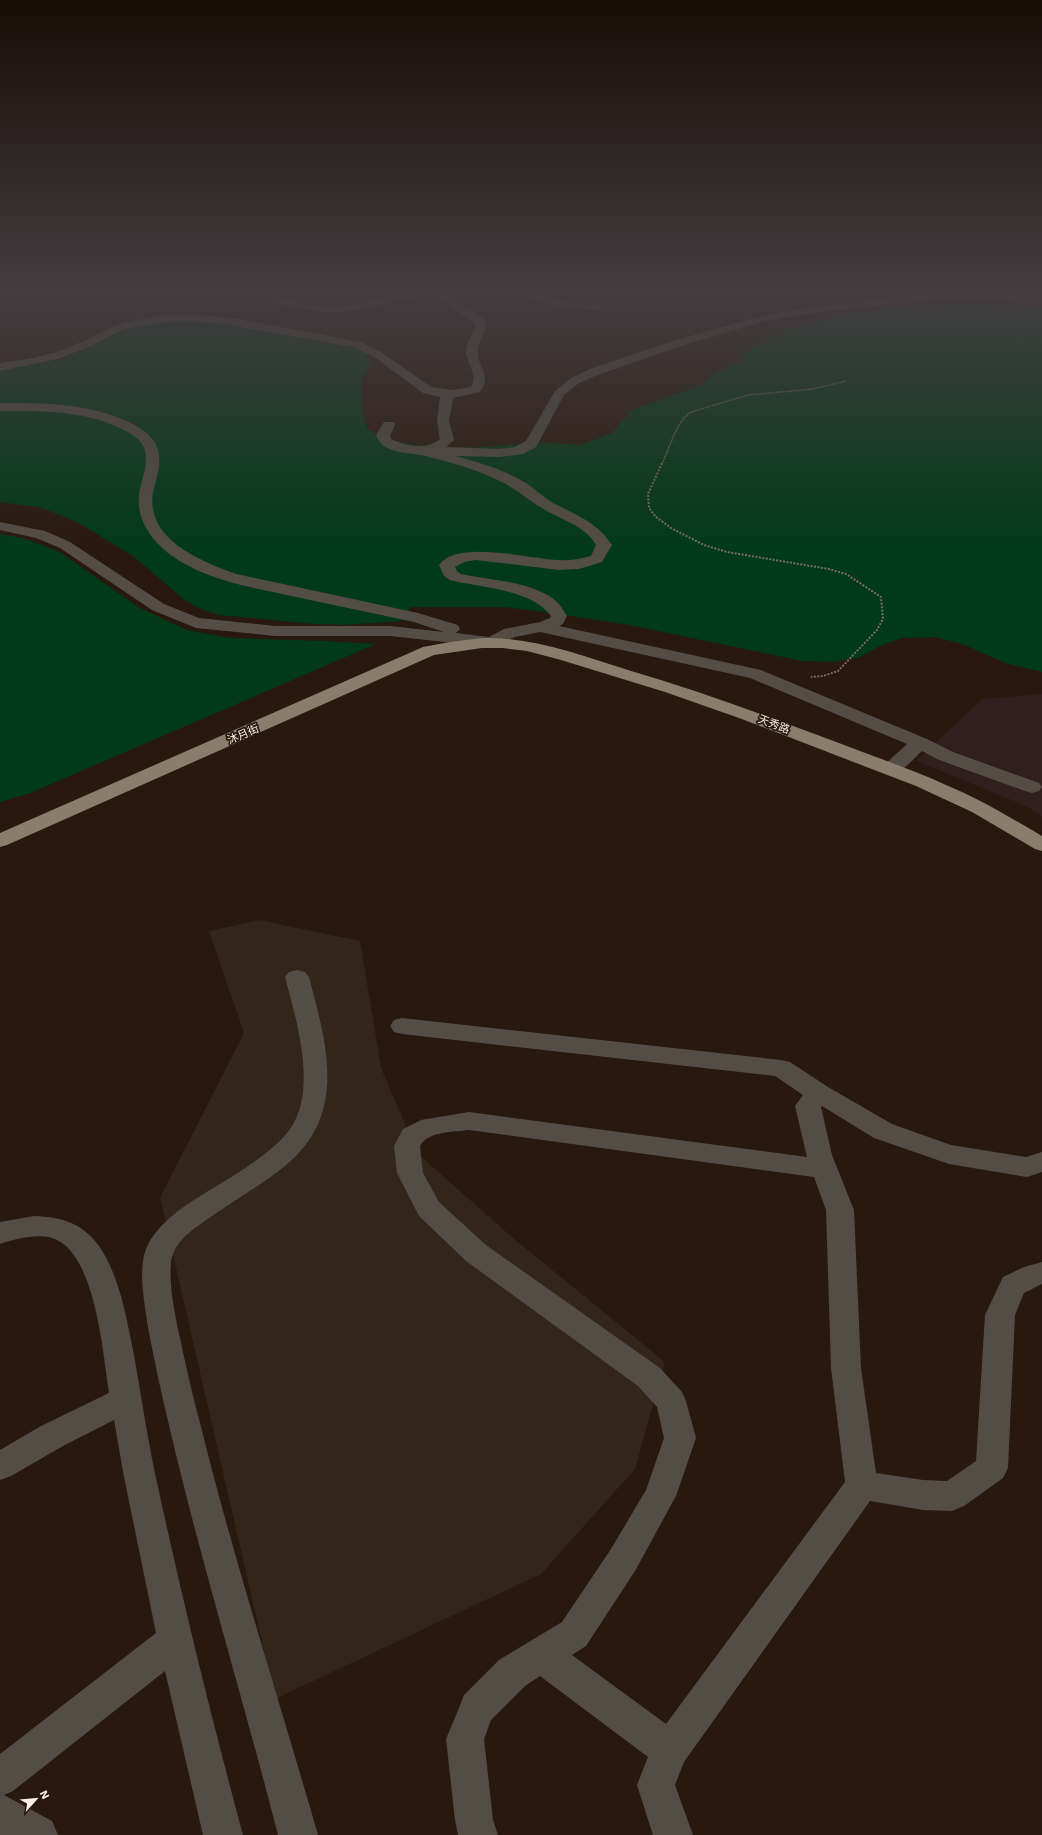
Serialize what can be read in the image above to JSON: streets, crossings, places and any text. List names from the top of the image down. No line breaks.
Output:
{"streets":{"main road":["天秀路","沐月街"]},"crossings":[["天秀路","沐月街"]],"north":"top right"}
